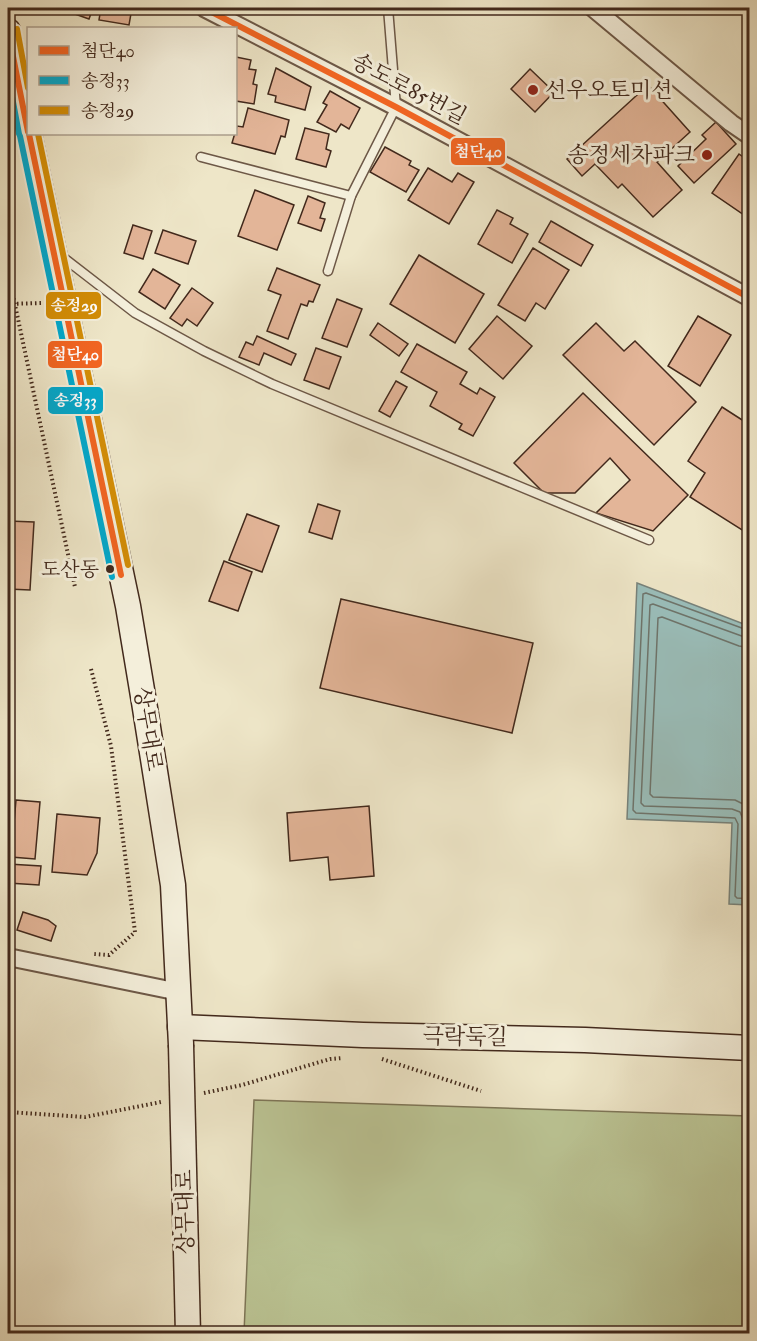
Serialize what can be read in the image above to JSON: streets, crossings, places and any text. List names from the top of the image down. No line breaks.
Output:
{"streets":{"main road":["상무대로","극락둑길"],"street":["송도로85번길"]},"crossings":[["상무대로","극락둑길"]],"places":["선우오토미션","송정세차파크","도산동"],"lines":["transit line 첨단40","transit line 송정29","transit line 송정33"],"legend":["첨단40","송정33","송정29"]}
